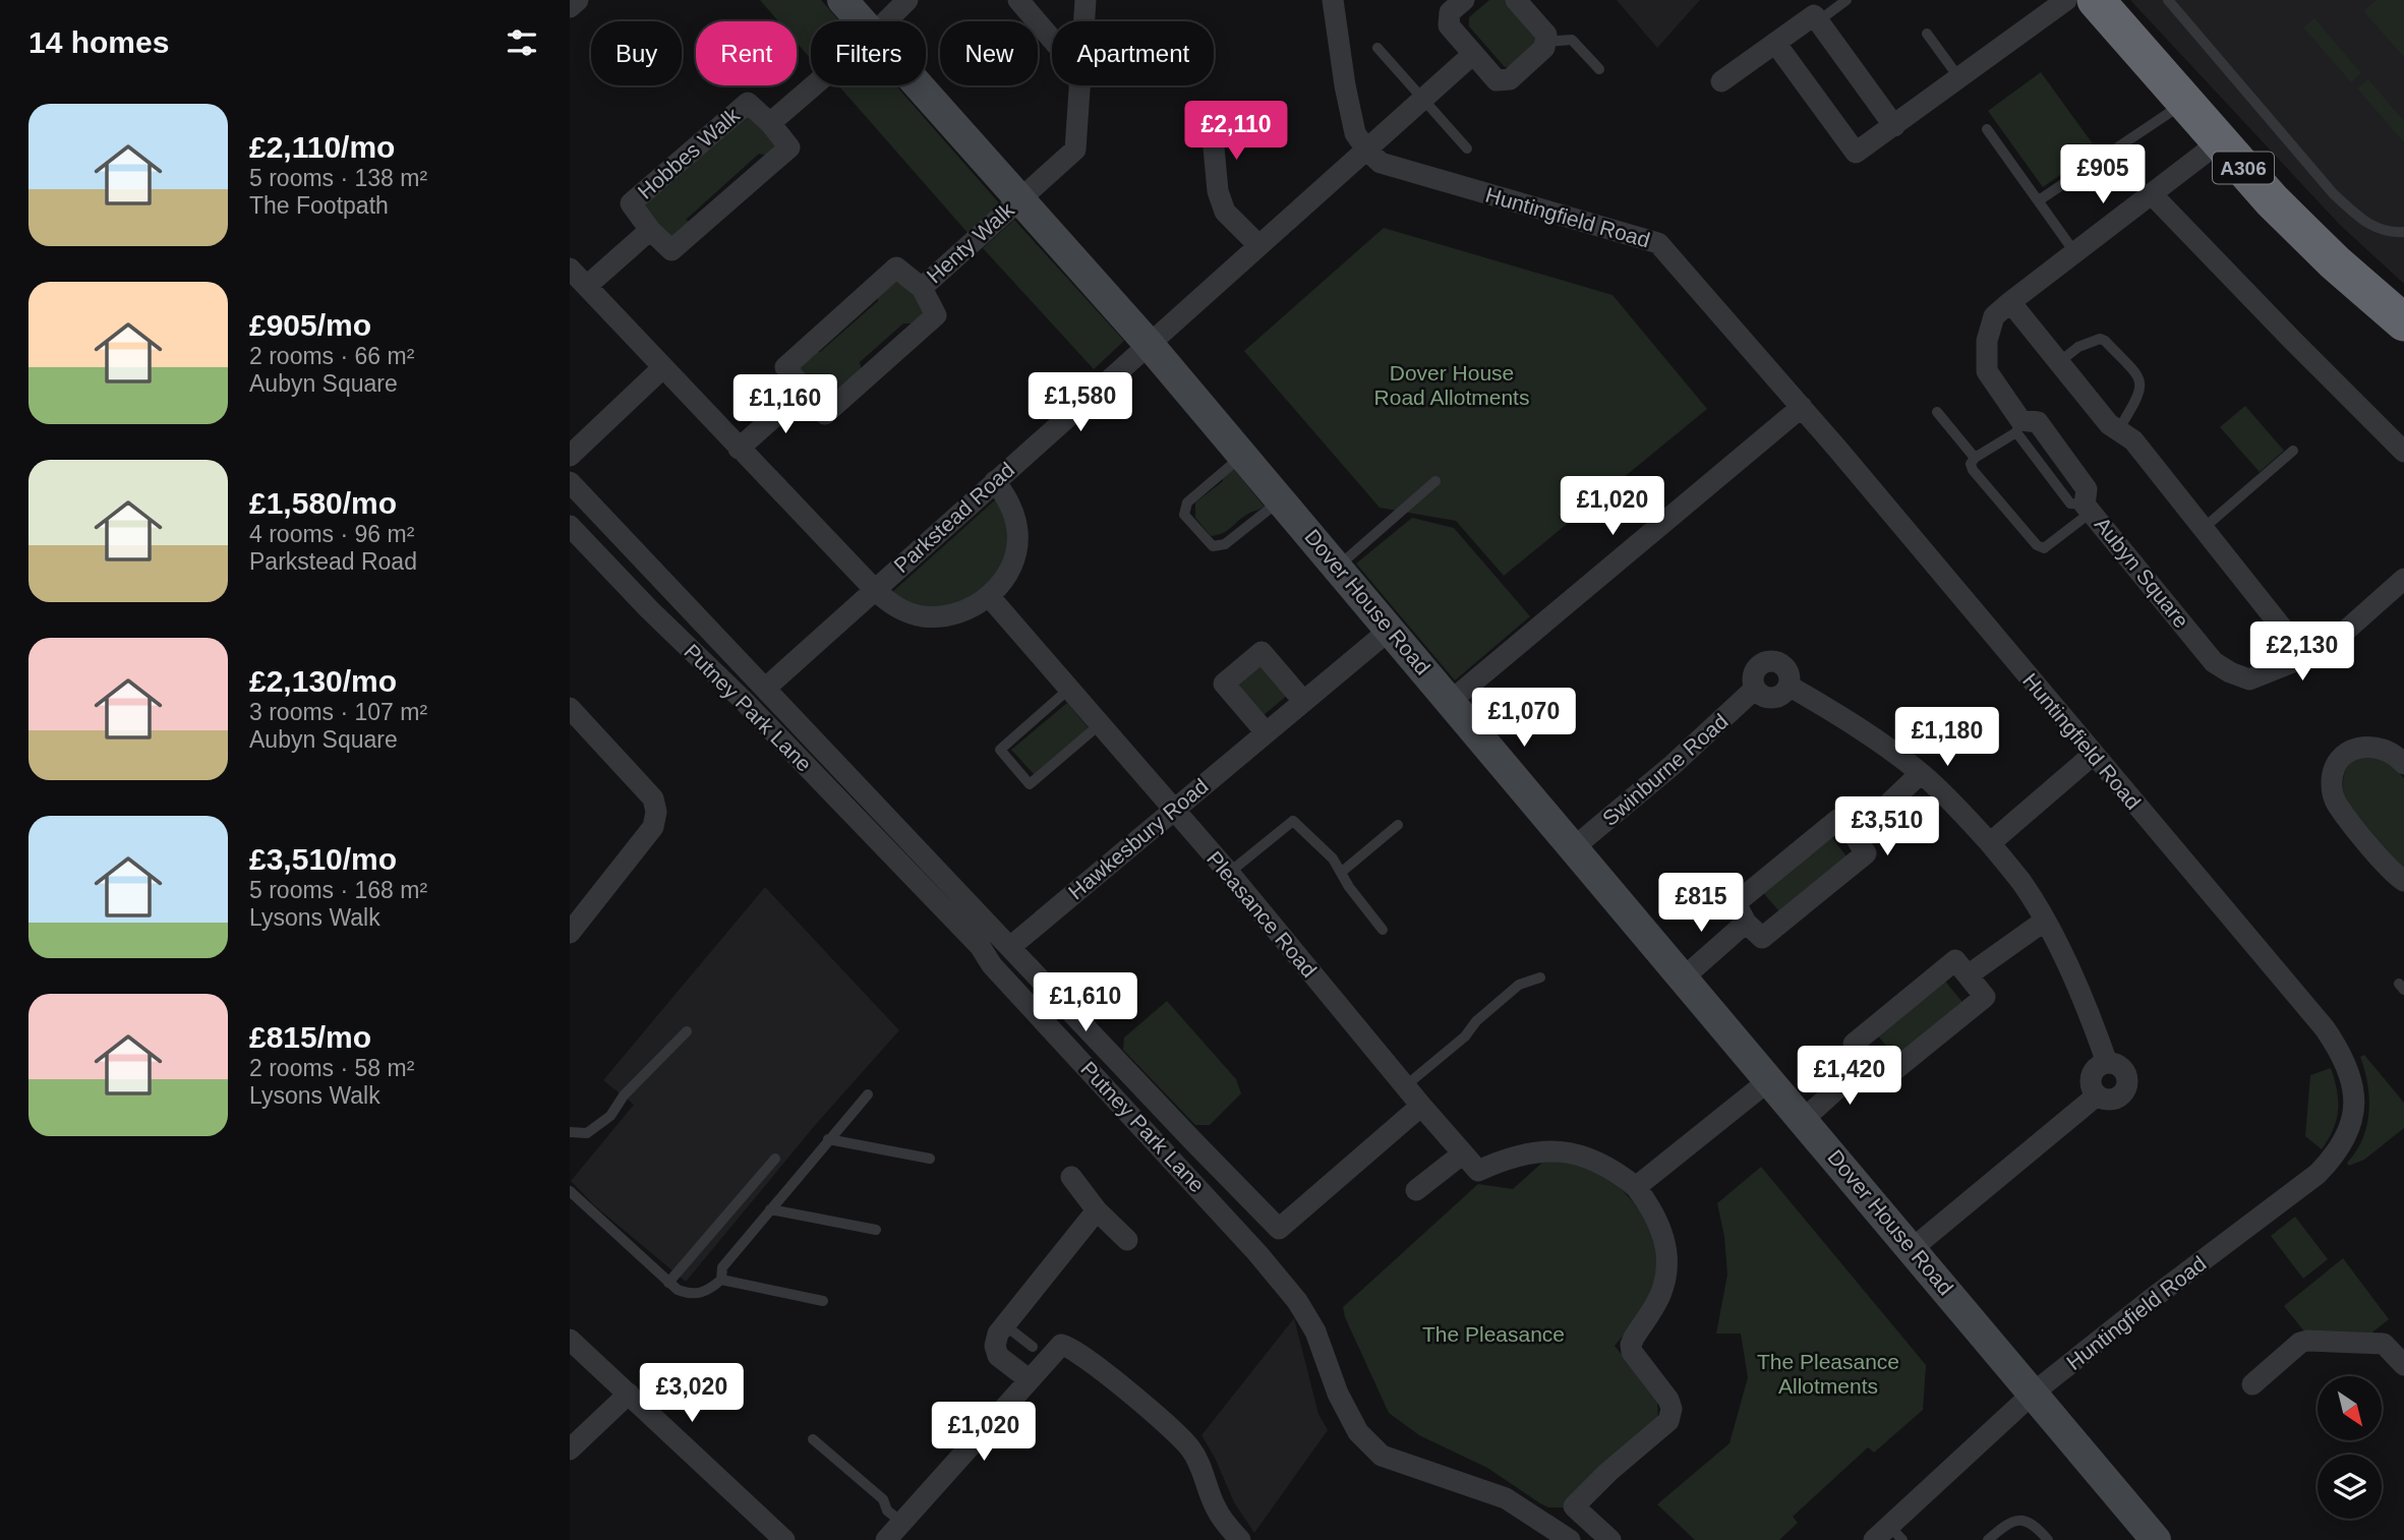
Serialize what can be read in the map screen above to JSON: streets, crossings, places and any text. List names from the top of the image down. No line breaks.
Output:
{"streets":{"highway":["A306"],"street":["Hobbes Walk","Huntingfield Road","Henty Walk","Parkstead Road","Aubyn Square","Dover House Road","Putney Park Lane","Swinburne Road","Hawkesbury Road","Pleasance Road"]},"crossings":[["A306","Aubyn Square"],["Huntingfield Road","Parkstead Road"],["Huntingfield Road","Dover House Road"],["Henty Walk","Dover House Road"],["Parkstead Road","Dover House Road"],["Parkstead Road","Putney Park Lane"],["Dover House Road","Swinburne Road"],["Dover House Road","Hawkesbury Road"],["Putney Park Lane","Hawkesbury Road"],["Putney Park Lane","Pleasance Road"],["Hawkesbury Road","Pleasance Road"]],"parks":["Dover House Road Allotments","The Pleasance","The Pleasance Allotments"],"north":"bottom right","page":{"heading":"14 homes","chip":["Buy","Rent","Filters","New","Apartment"],"list":[{"name":"£2,110/mo","note":"5 rooms · 138 m² · The Footpath"},{"name":"£905/mo","note":"2 rooms · 66 m² · Aubyn Square"},{"name":"£1,580/mo","note":"4 rooms · 96 m² · Parkstead Road"},{"name":"£2,130/mo","note":"3 rooms · 107 m² · Aubyn Square"},{"name":"£3,510/mo","note":"5 rooms · 168 m² · Lysons Walk"},{"name":"£815/mo","note":"2 rooms · 58 m² · Lysons Walk"}],"price":["£2,110","£905","£1,580","£1,160","£1,020","£2,130","£1,070","£1,180","£3,510","£815","£1,610","£1,420","£3,020","£1,020"]}}
